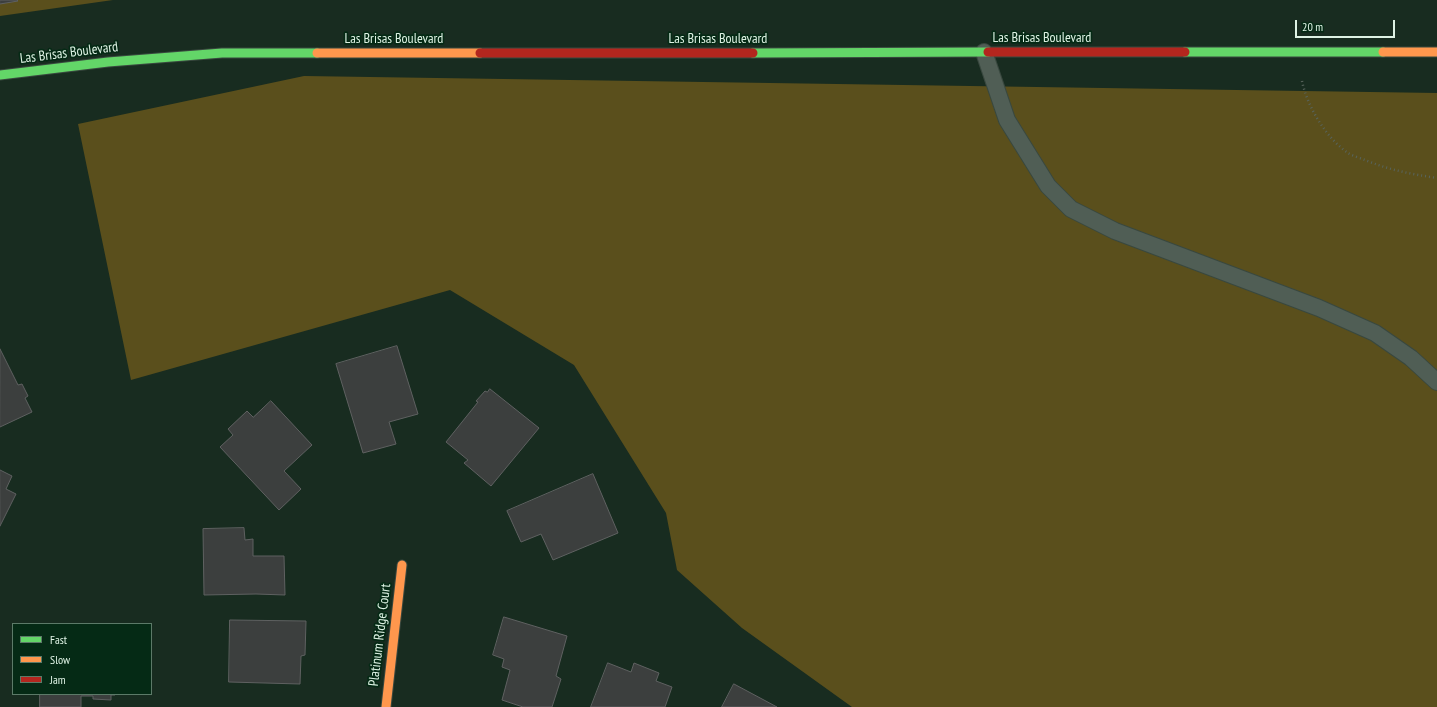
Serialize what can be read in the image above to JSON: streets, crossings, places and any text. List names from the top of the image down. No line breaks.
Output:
{"streets":{"street":["Las Brisas Boulevard","Platinum Ridge Court"]},"legend":["Fast","Slow","Jam"],"scale_bar":"20 m"}
